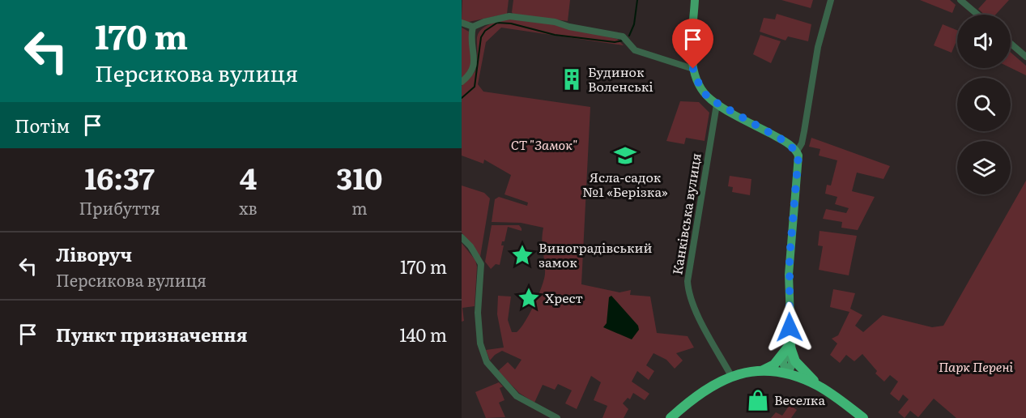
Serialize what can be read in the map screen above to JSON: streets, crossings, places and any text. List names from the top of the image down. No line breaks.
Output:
{"streets":{"street":["Канківська вулиця"]},"parks":["СТ \"Замок\"","Парк Перені"],"places":{"building":["Будинок Воленські"],"school or university":["Ясла-садок №1 «Берізка»"],"place":["Виноградівський замок","Хрест"],"shop":["Веселка"]},"page":{"turn":["170 m","Персикова вулиця"],"then":"Потім","eta":["16:37","Прибуття","4","хв","310","m"],"list":[{"name":"Ліворуч","note":"Персикова вулиця","value":"170 m"},{"name":"Пункт призначення","value":"140 m"}]}}
